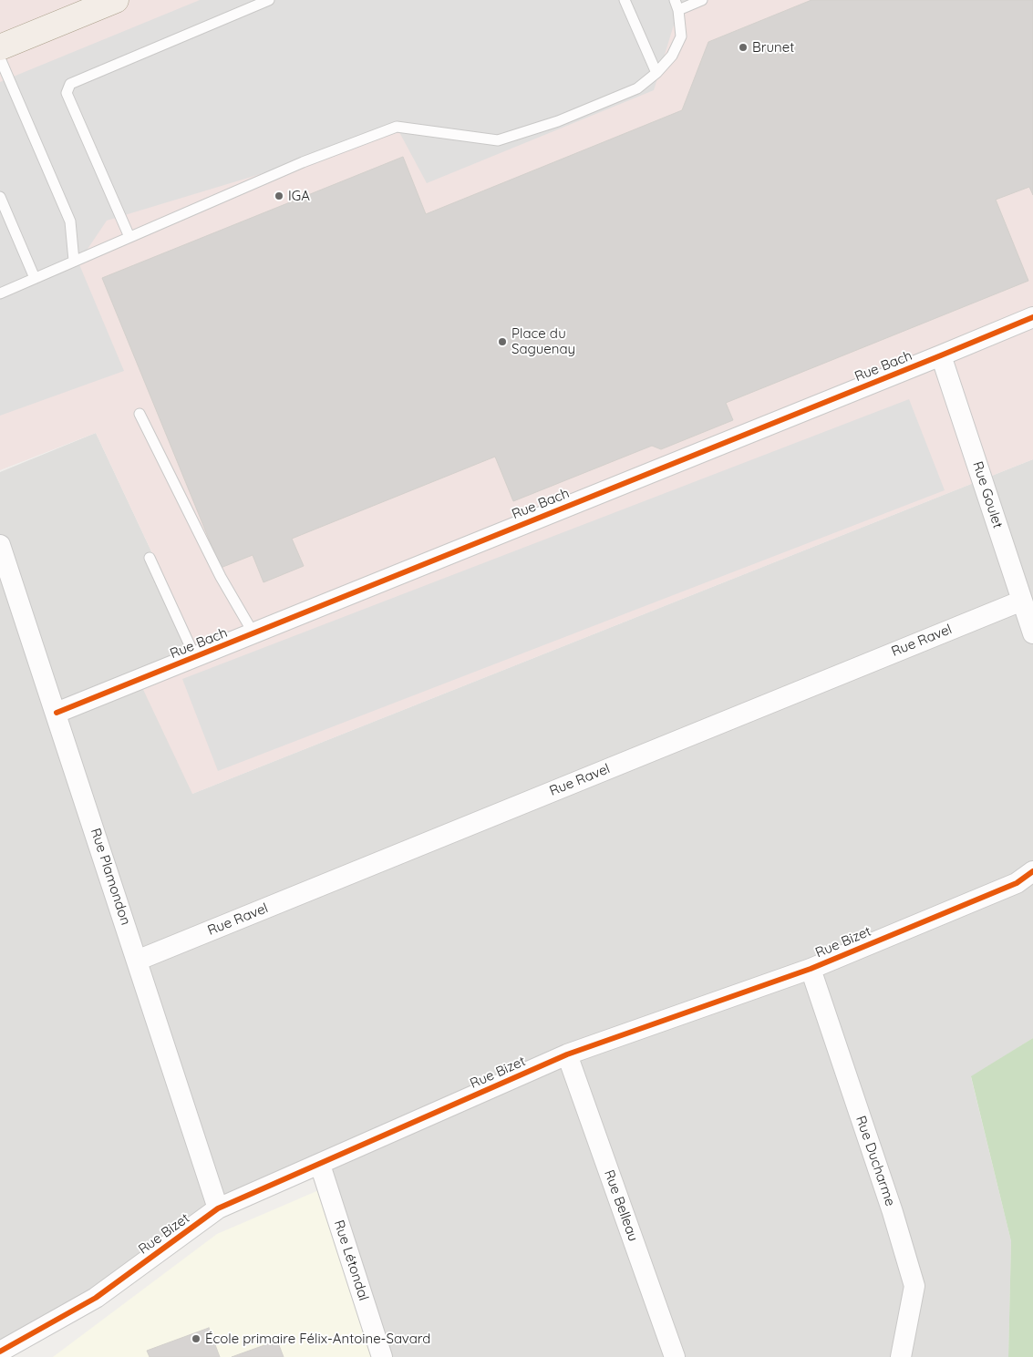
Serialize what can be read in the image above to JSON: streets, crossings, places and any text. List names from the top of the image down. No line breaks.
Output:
{"streets":{"street":["Rue Bach","Rue Goulet","Rue Ravel","Rue Plamondon","Rue Bizet","Rue Ducharme","Rue Belleau","Rue Létondal"]},"crossings":[["Rue Bach","Rue Goulet"],["Rue Bach","Rue Plamondon"],["Rue Goulet","Rue Ravel"],["Rue Ravel","Rue Plamondon"],["Rue Plamondon","Rue Bizet"],["Rue Bizet","Rue Ducharme"],["Rue Bizet","Rue Belleau"],["Rue Bizet","Rue Létondal"]],"places":["Brunet","IGA","Place du Saguenay","École primaire Félix-Antoine-Savard"]}
